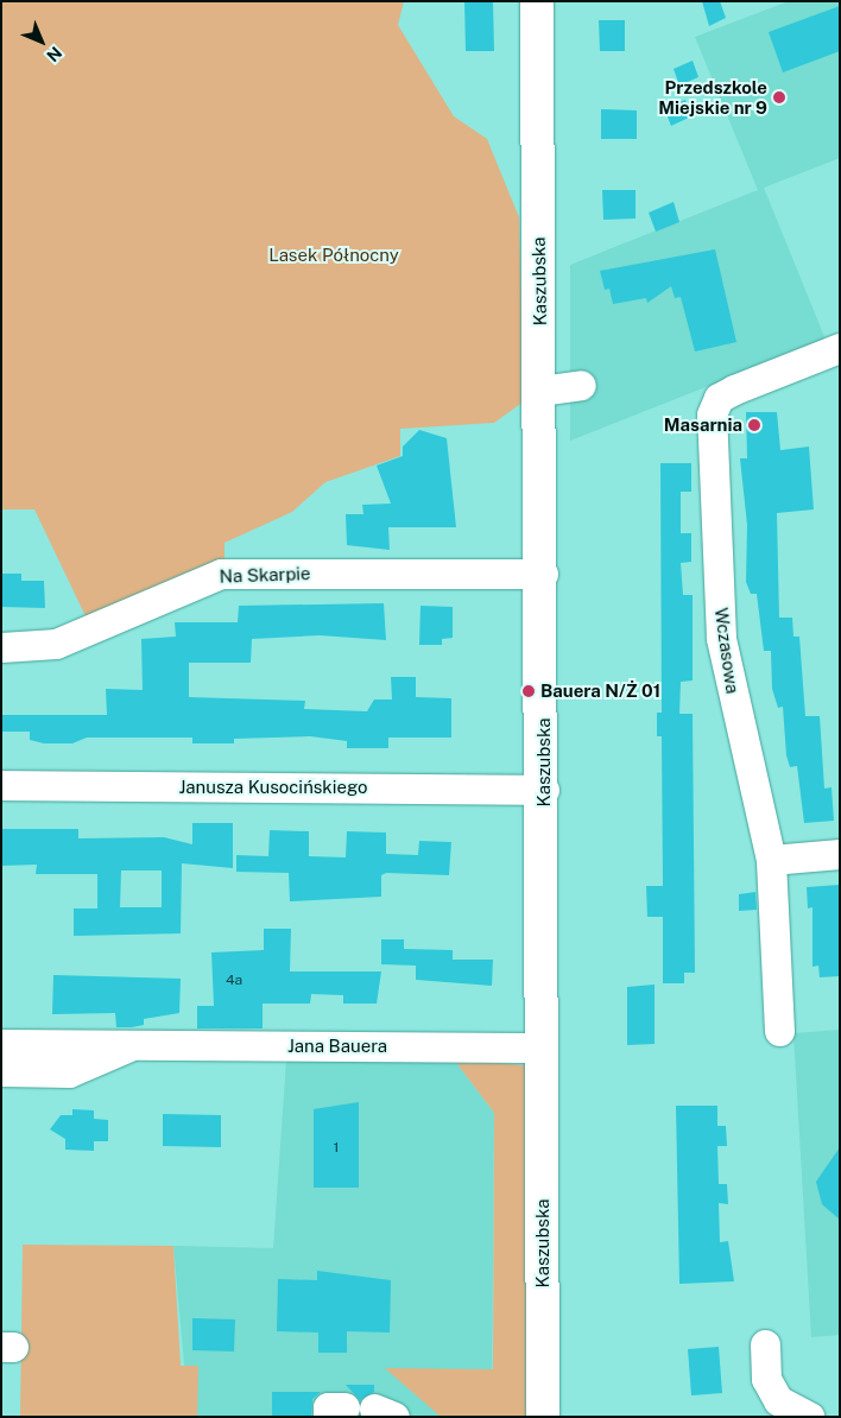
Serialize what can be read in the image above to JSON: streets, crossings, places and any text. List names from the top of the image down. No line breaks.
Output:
{"streets":{"main road":["Kaszubska"],"street":["Na Skarpie","Wczasowa","Janusza Kusocińskiego","Jana Bauera"]},"crossings":[["Kaszubska","Na Skarpie"],["Kaszubska","Janusza Kusocińskiego"],["Kaszubska","Jana Bauera"]],"parks":["Lasek Północny"],"places":["Przedszkole Miejskie nr 9","Masarnia","Bauera N/Ż 01"],"house_numbers":["4a","1"],"north":"bottom right"}
